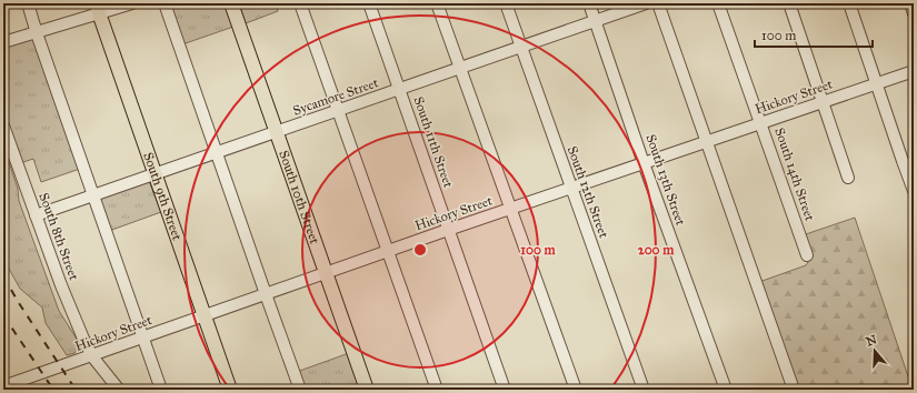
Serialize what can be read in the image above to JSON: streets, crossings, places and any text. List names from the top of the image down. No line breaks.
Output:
{"streets":{"main road":["South 9th Street","South 10th Street"],"street":["Sycamore Street","Hickory Street","South 11th Street","South 14th Street","South 13th Street","South 12th Street","South 8th Street"]},"crossings":[["Sycamore Street","South 11th Street"],["Sycamore Street","South 13th Street"],["Sycamore Street","South 12th Street"],["Sycamore Street","South 9th Street"],["Sycamore Street","South 10th Street"],["Sycamore Street","South 8th Street"],["Hickory Street","South 11th Street"],["Hickory Street","South 14th Street"],["Hickory Street","South 13th Street"],["Hickory Street","South 12th Street"],["Hickory Street","South 9th Street"],["Hickory Street","South 10th Street"],["Hickory Street","South 8th Street"]],"scale_bar":"100 m","north":"top","rings":["100 m","200 m"]}
